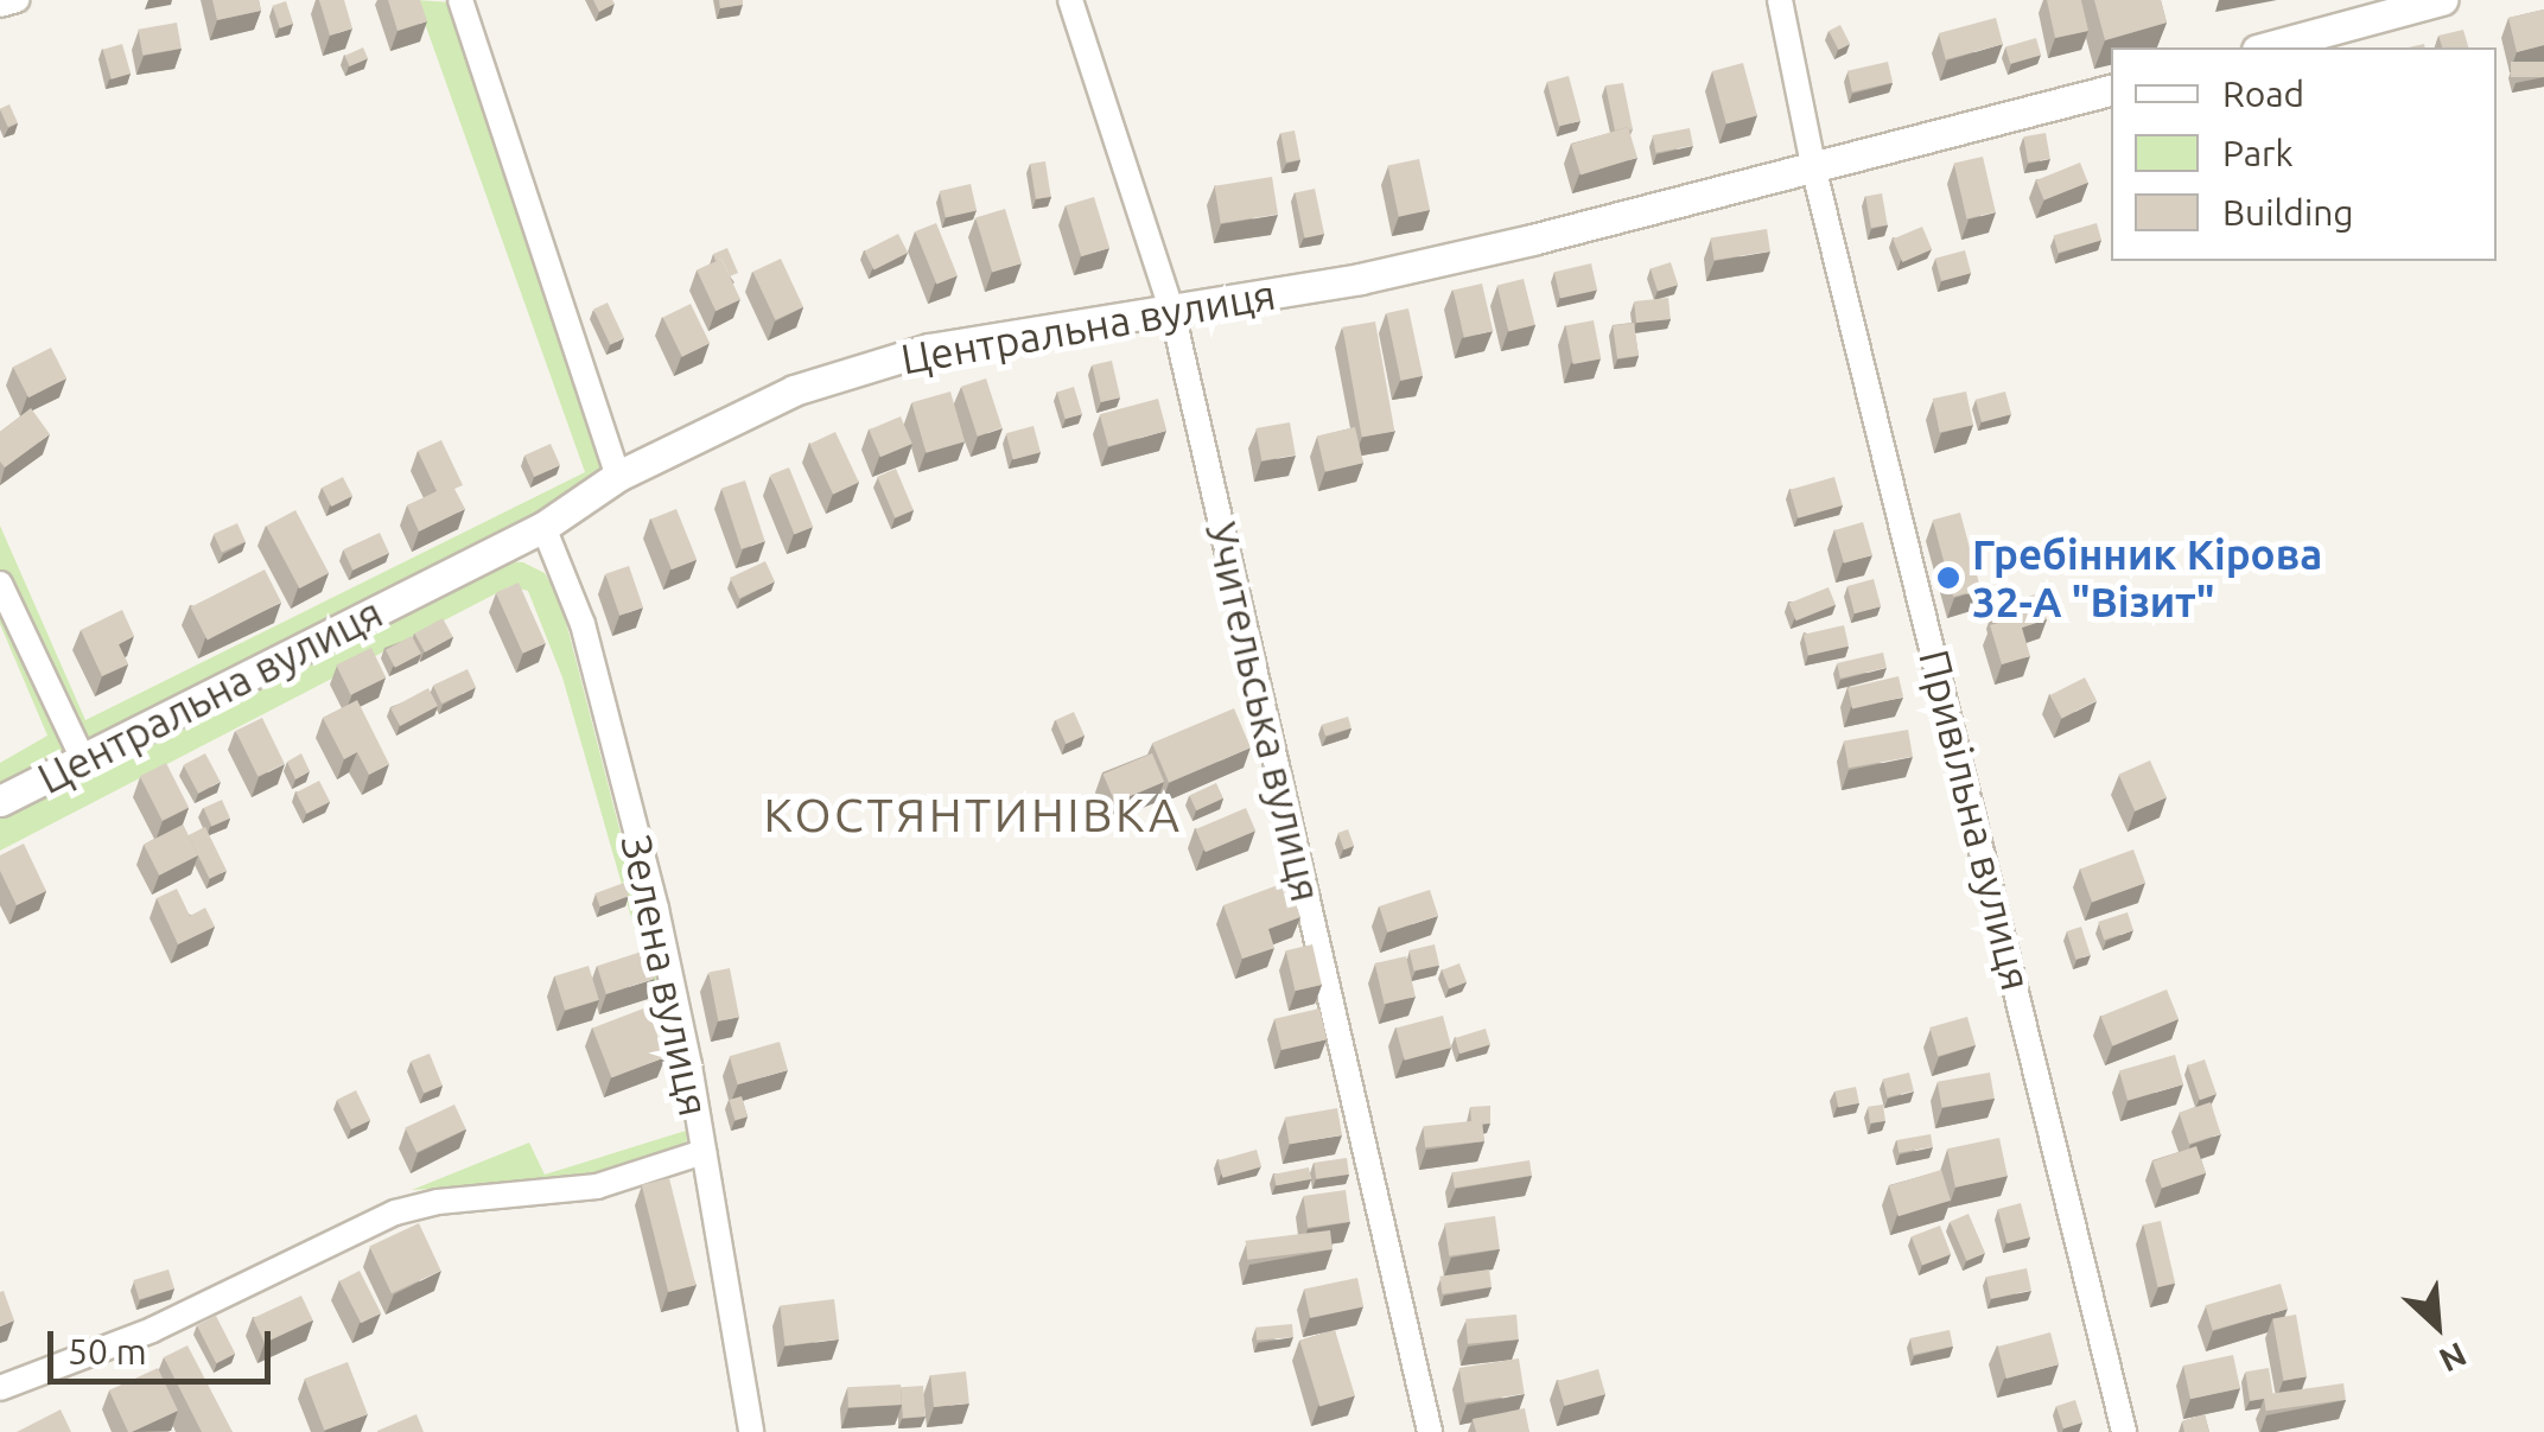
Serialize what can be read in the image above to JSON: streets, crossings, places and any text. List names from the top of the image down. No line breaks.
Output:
{"streets":{"street":["Центральна вулиця","Учительська вулиця","Привільна вулиця","Зелена вулиця"]},"crossings":[["Центральна вулиця","Учительська вулиця"],["Центральна вулиця","Привільна вулиця"],["Центральна вулиця","Зелена вулиця"]],"districts":["КОСТЯНТИНІВКА"],"places":["Гребінник Кірова 32-А \"Візит\""],"legend":["Road","Park","Building"],"scale_bar":"50 m","north":"bottom right"}
